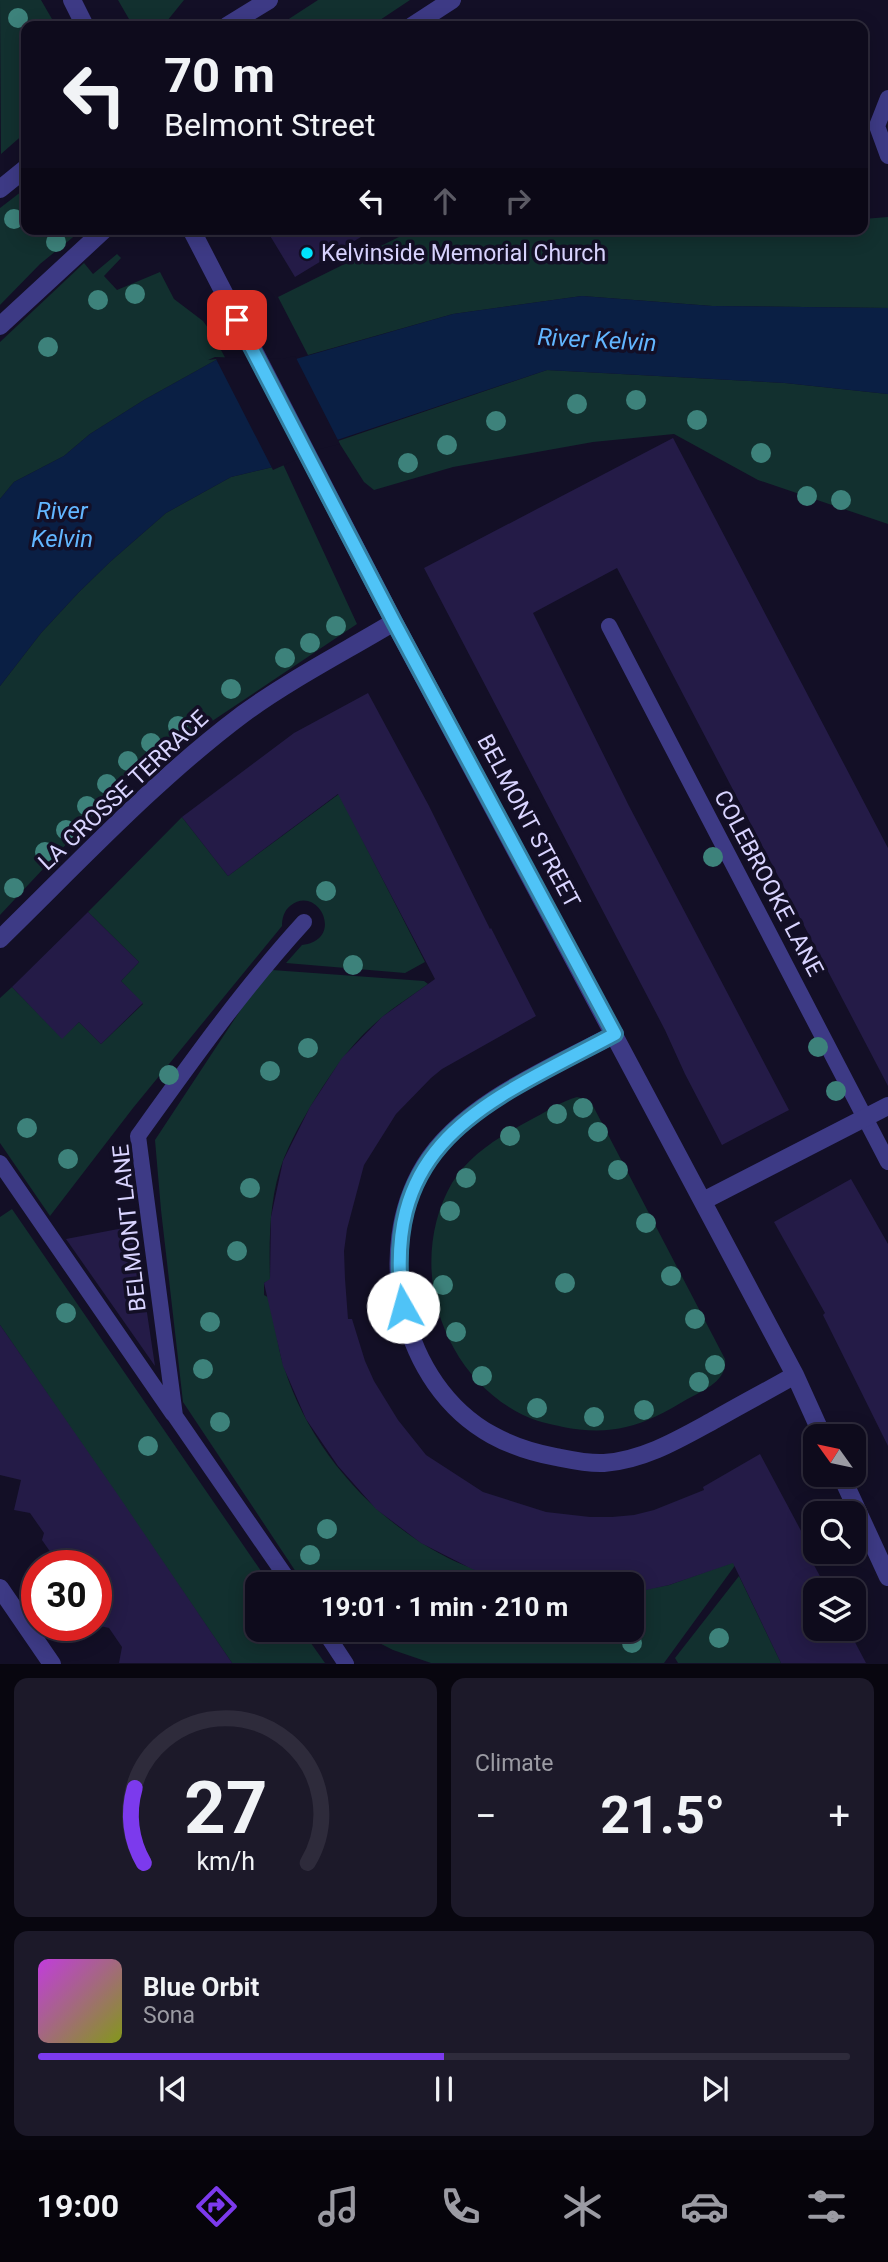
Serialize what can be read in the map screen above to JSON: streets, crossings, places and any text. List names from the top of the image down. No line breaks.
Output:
{"streets":{"street":["LA CROSSE TERRACE","BELMONT STREET"],"lane":["COLEBROOKE LANE","BELMONT LANE"]},"crossings":[["LA CROSSE TERRACE","BELMONT STREET"]],"water":["River Kelvin"],"places":["Kelvinside Memorial Church"],"north":"top left","page":{"turn":["70 m","Belmont Street"],"limit":"30","trip":"19:01 · 1 min · 210 m","tile":"Climate","heat":["−","21.5°","+"],"song":["Blue Orbit","Sona"],"tabs":"19:00","gauge":["27","km/h"]}}
